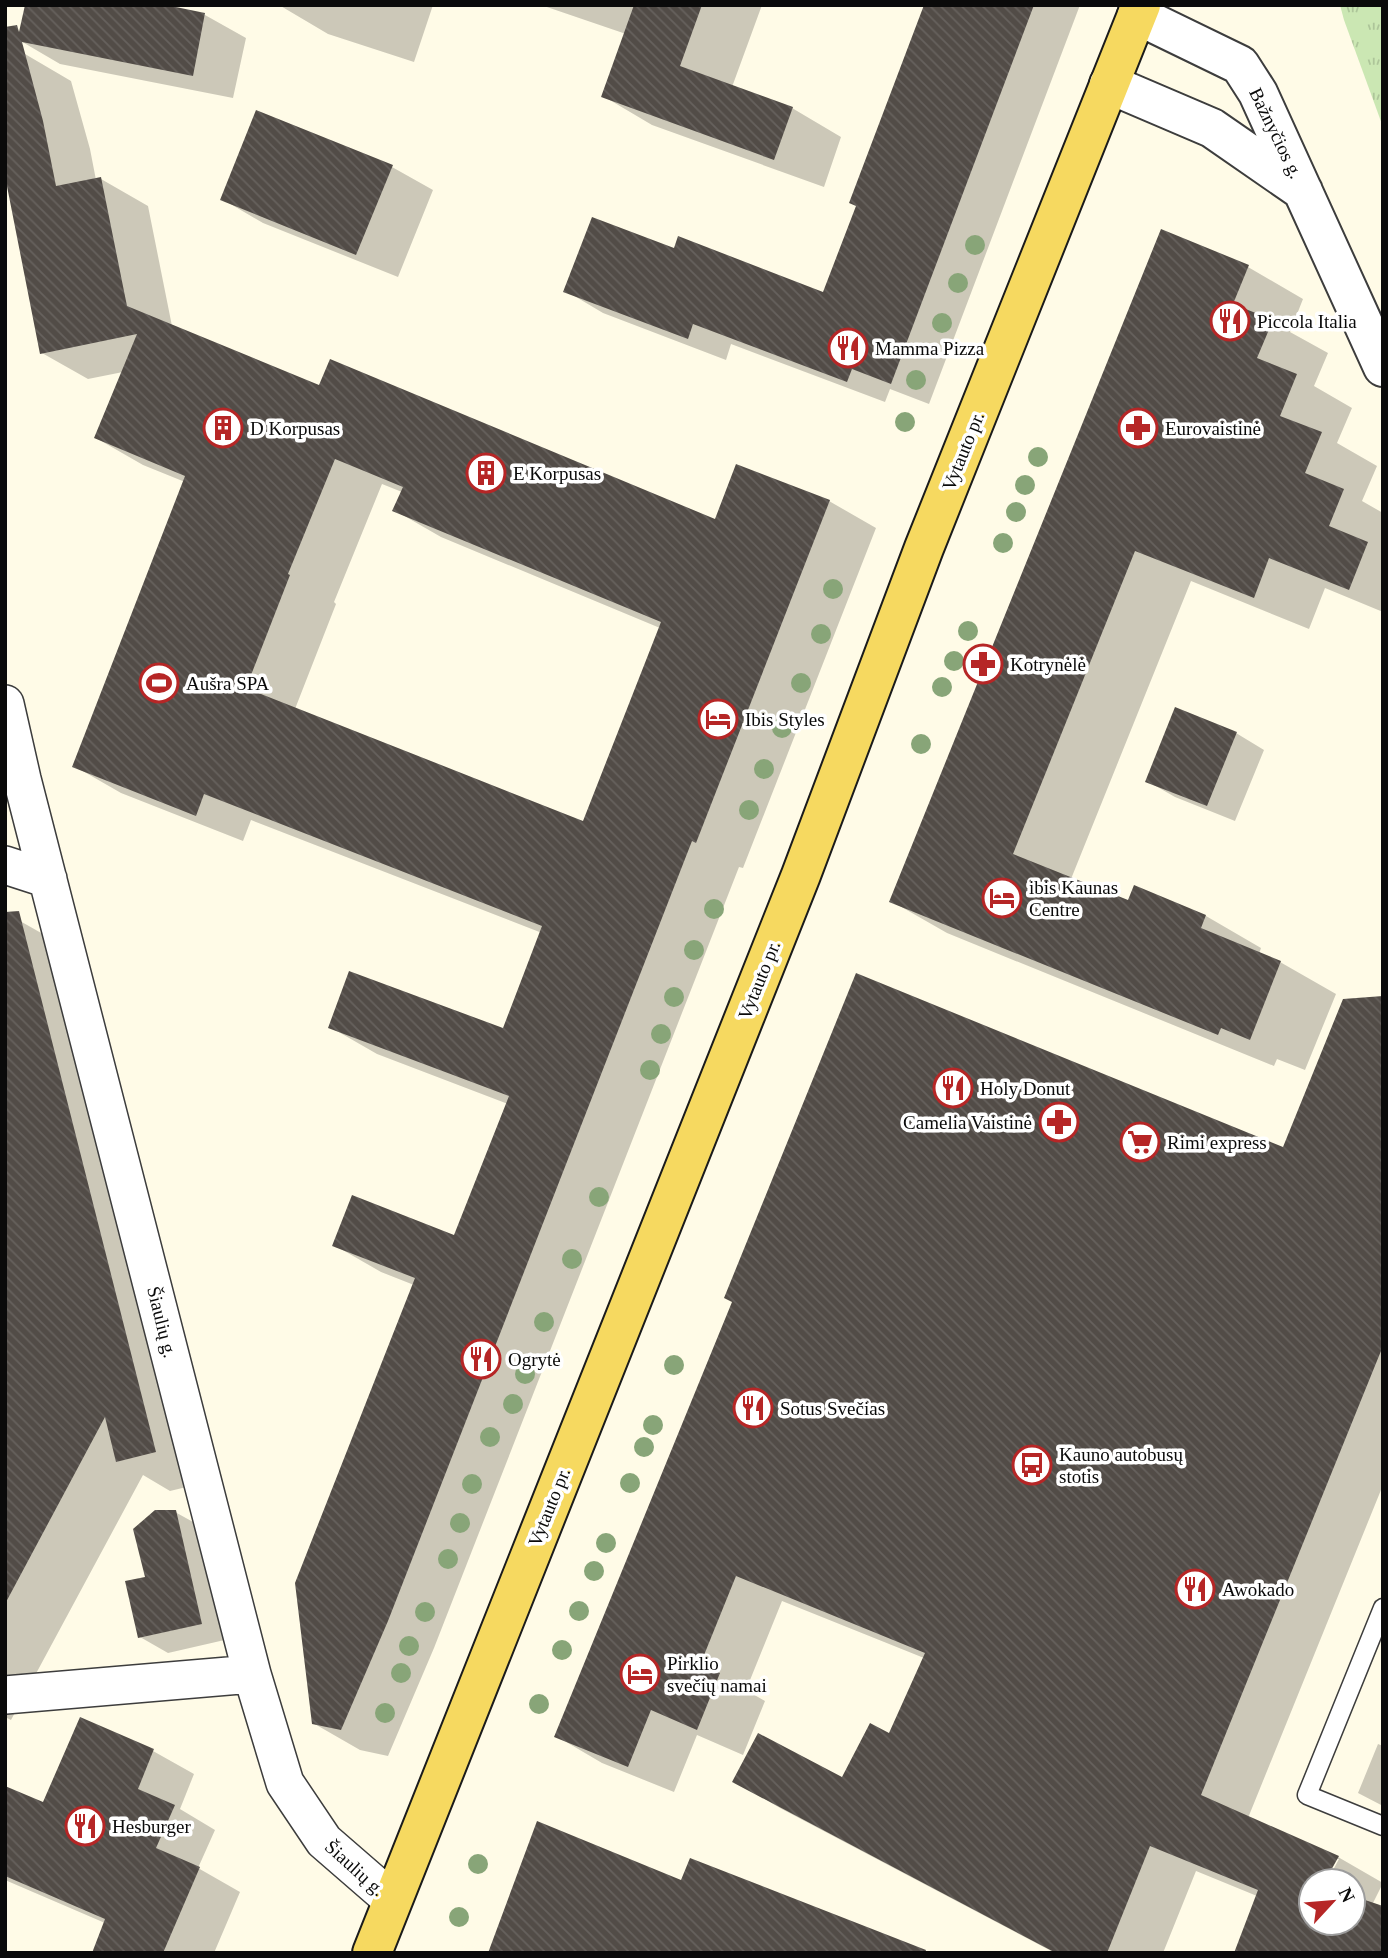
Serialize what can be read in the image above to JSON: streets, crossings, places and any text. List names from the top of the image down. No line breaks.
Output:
{"streets":{"main road":["Vytauto pr."],"street":["Bažnyčios g.","Šiaulių g."]},"crossings":[["Bažnyčios g.","Vytauto pr."],["Vytauto pr.","Šiaulių g."]],"places":{"restaurant":["Piccola Italia","Mamma Pizza","Holy Donut","Ogrytė","Sotus Svečias","Awokado","Hesburger"],"building":["D Korpusas","E Korpusas"],"pharmacy":["Eurovaistinė","Kotrynėlė","Camelia Vaistinė"],"sports":["Aušra SPA"],"hotel":["Ibis Styles","ibis Kaunas Centre","Pirklio svečių namai"],"supermarket":["Rimi express"],"bus stop":["Kauno autobusų stotis"]},"north":"top right"}
